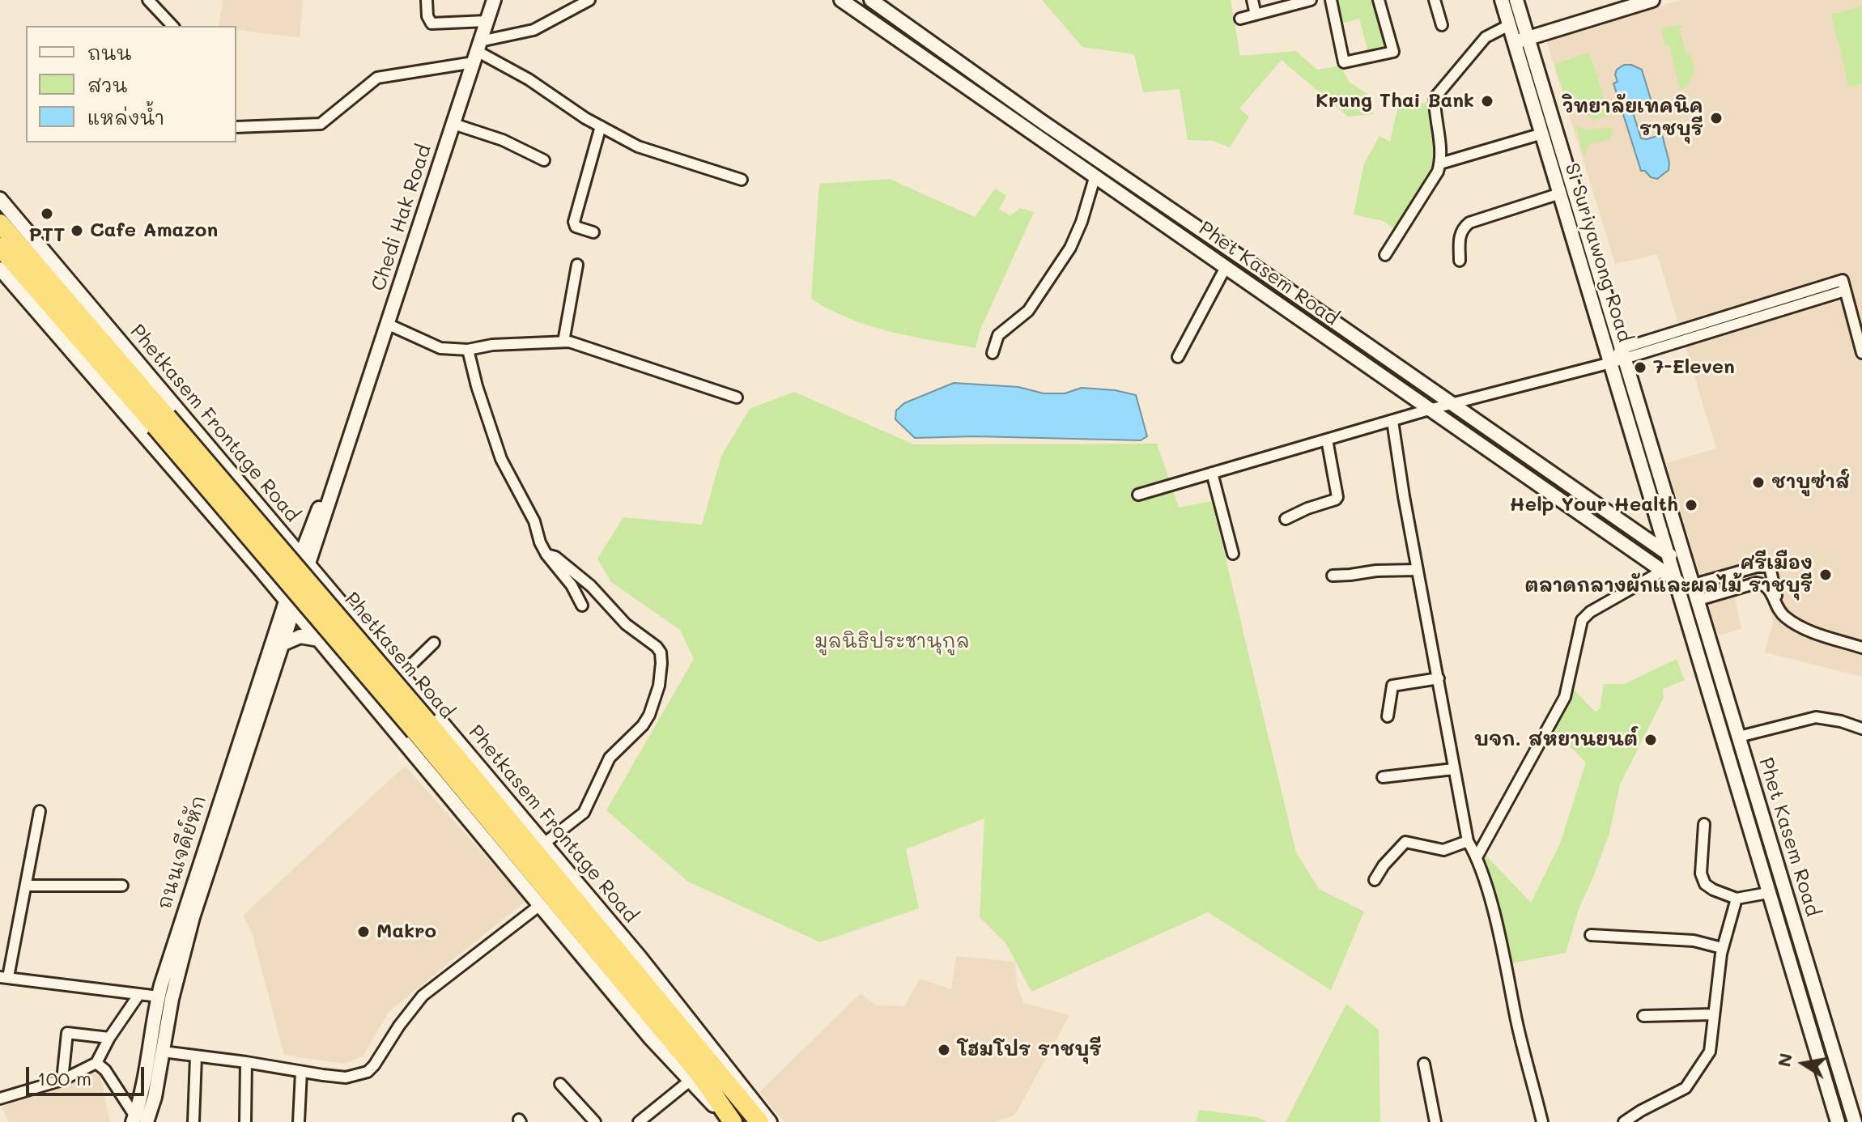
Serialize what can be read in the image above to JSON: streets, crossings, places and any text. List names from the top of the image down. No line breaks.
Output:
{"streets":{"highway":["Phetkasem Road"],"main road":["Chedi Hak Road","Si Suriyawong Road","Phet Kasem Road","Phetkasem Frontage Road","ถนนเจดีย์หัก"]},"crossings":[["Chedi Hak Road","Phetkasem Frontage Road"],["Chedi Hak Road","ถนนเจดีย์หัก"],["Si Suriyawong Road","Phet Kasem Road"]],"parks":["มูลนิธิประชานุกูล"],"places":["Krung Thai Bank","วิทยาลัยเทคนิค ราชบุรี","PTT","Cafe Amazon","7-Eleven","ชาบูซ่าส์","Help Your Health","ศรีเมือง ตลาดกลางผักและผลไม้ ราชบุรี","บจก. สหยานยนต์","Makro","โฮมโปร ราชบุรี"],"legend":["ถนน","สวน","แหล่งน้ำ"],"scale_bar":"100 m","north":"left"}
